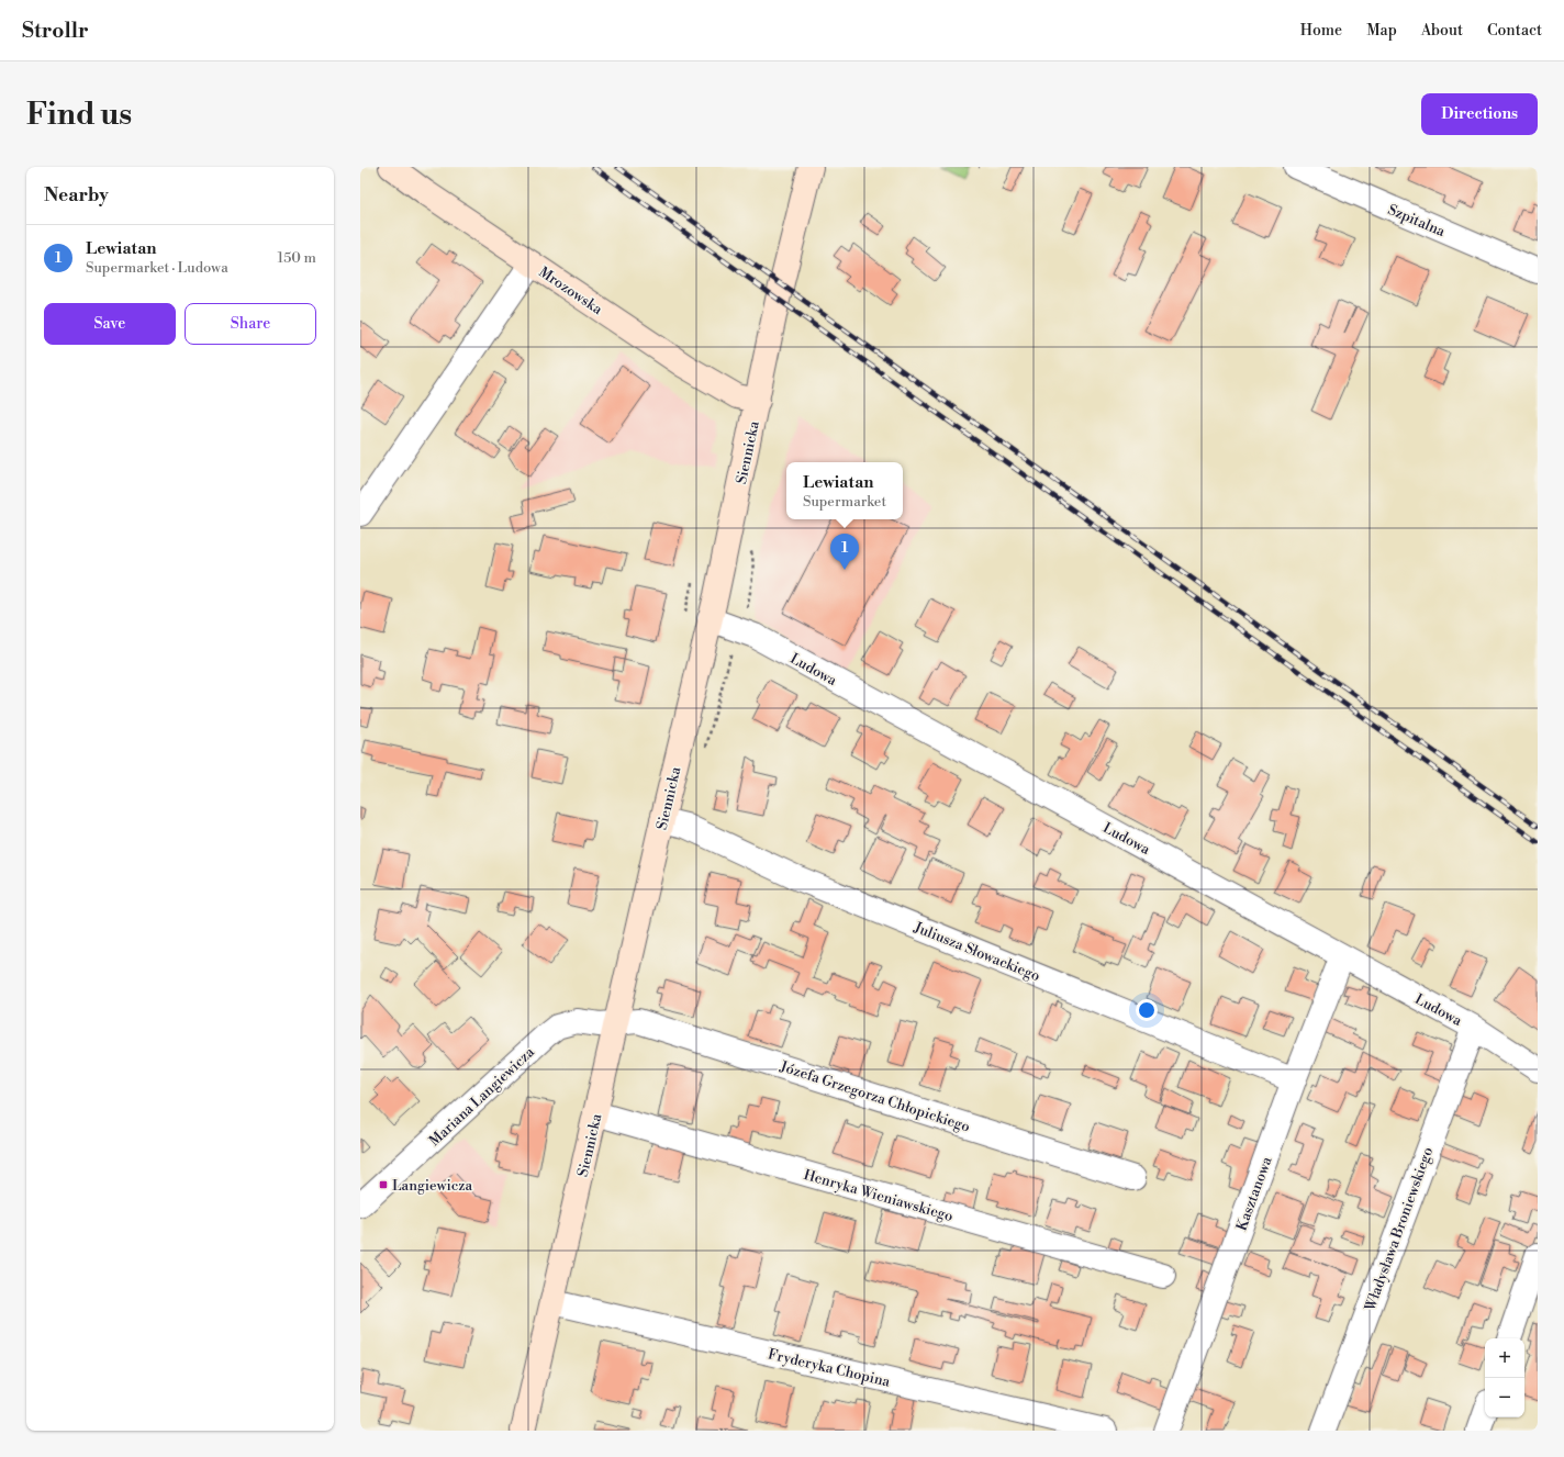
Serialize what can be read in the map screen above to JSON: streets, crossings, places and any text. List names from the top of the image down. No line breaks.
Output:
{"streets":{"main road":["Mrozowska","Siennicka"],"street":["Szpitalna","Ludowa","Juliusza Słowackiego","Mariana Langiewicza","Józefa Grzegorza Chłopickiego","Kasztanowa","Henryka Wieniawskiego","Władysława Broniewskiego","Fryderyka Chopina"]},"crossings":[["Mrozowska","Siennicka"],["Siennicka","Ludowa"],["Siennicka","Juliusza Słowackiego"],["Siennicka","Mariana Langiewicza"],["Siennicka","Józefa Grzegorza Chłopickiego"],["Siennicka","Henryka Wieniawskiego"],["Siennicka","Fryderyka Chopina"],["Ludowa","Kasztanowa"],["Ludowa","Władysława Broniewskiego"],["Juliusza Słowackiego","Kasztanowa"],["Mariana Langiewicza","Józefa Grzegorza Chłopickiego"]],"places":{"transit":["Langiewicza"]},"page":{"header":"Strollr","nav":["Home","Map","About","Contact"],"buttons":["Directions",["Save","Share"]],"title":"Find us","heading":"Nearby","list":[{"mark":"1","name":"Lewiatan","note":"Supermarket · Ludowa","value":"150 m"}],"popup":["Lewiatan","Supermarket"],"pins":"1","map_buttons":["+","−"]}}
